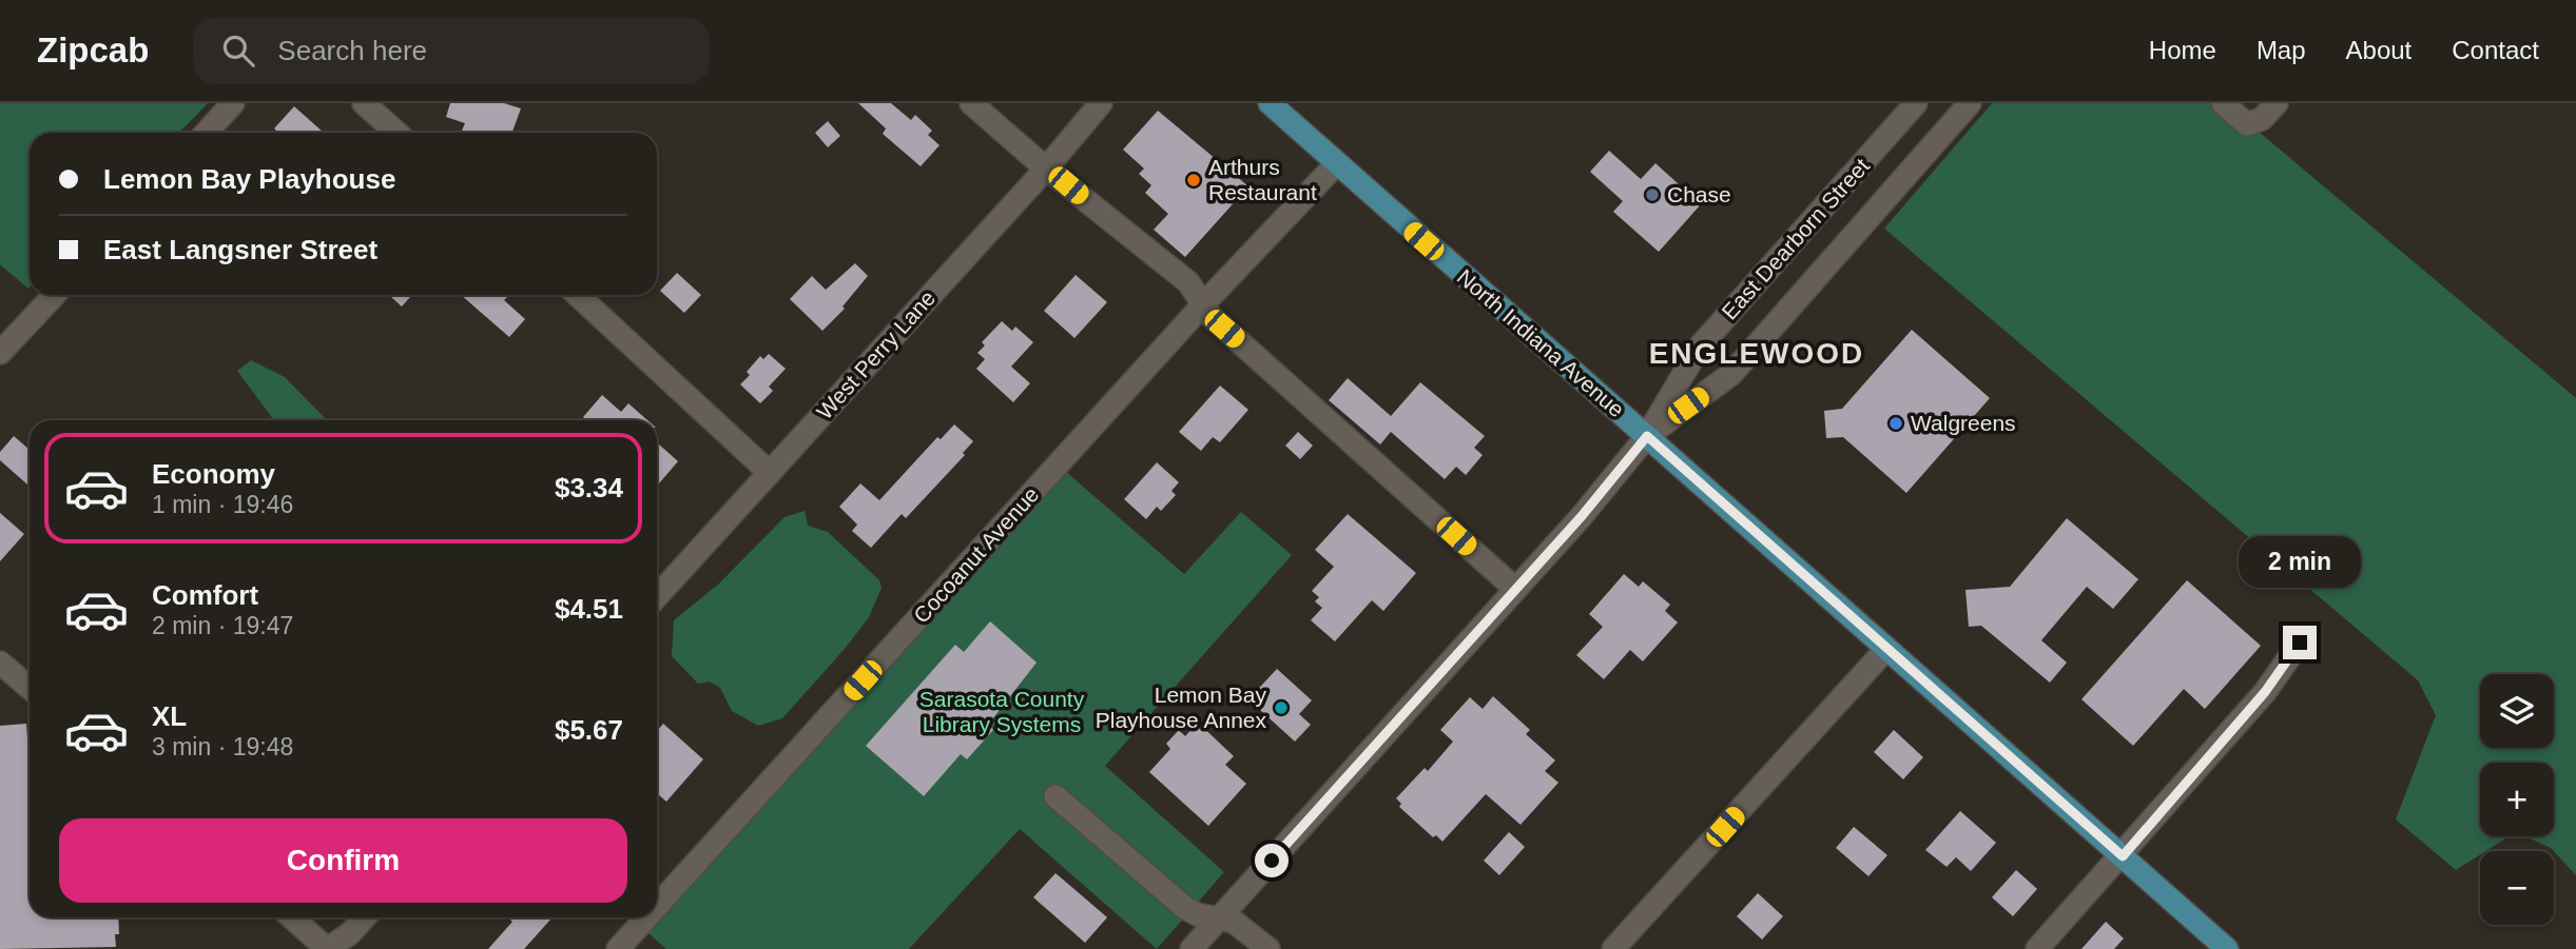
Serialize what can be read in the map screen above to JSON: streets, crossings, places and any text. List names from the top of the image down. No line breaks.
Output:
{"streets":{"main road":["North Indiana Avenue"],"street":["East Dearborn Street","West Perry Lane","Cocoanut Avenue"]},"crossings":[["East Dearborn Street","North Indiana Avenue"],["North Indiana Avenue","Cocoanut Avenue"]],"districts":["ENGLEWOOD"],"parks":["Sarasota County Library Systems"],"places":["Arthurs Restaurant","Chase","Walgreens","Lemon Bay Playhouse Annex"],"page":{"header":"Zipcab","search":"Search here","nav":["Home","Map","About","Contact"],"banner":["Lemon Bay Playhouse","East Langsner Street"],"list":[{"name":"Economy","note":"1 min · 19:46","value":"$3.34"},{"name":"Comfort","note":"2 min · 19:47","value":"$4.51"},{"name":"XL","note":"3 min · 19:48","value":"$5.67"}],"bubble":"2 min","map_buttons":["+","−"],"buttons":"Confirm"}}
